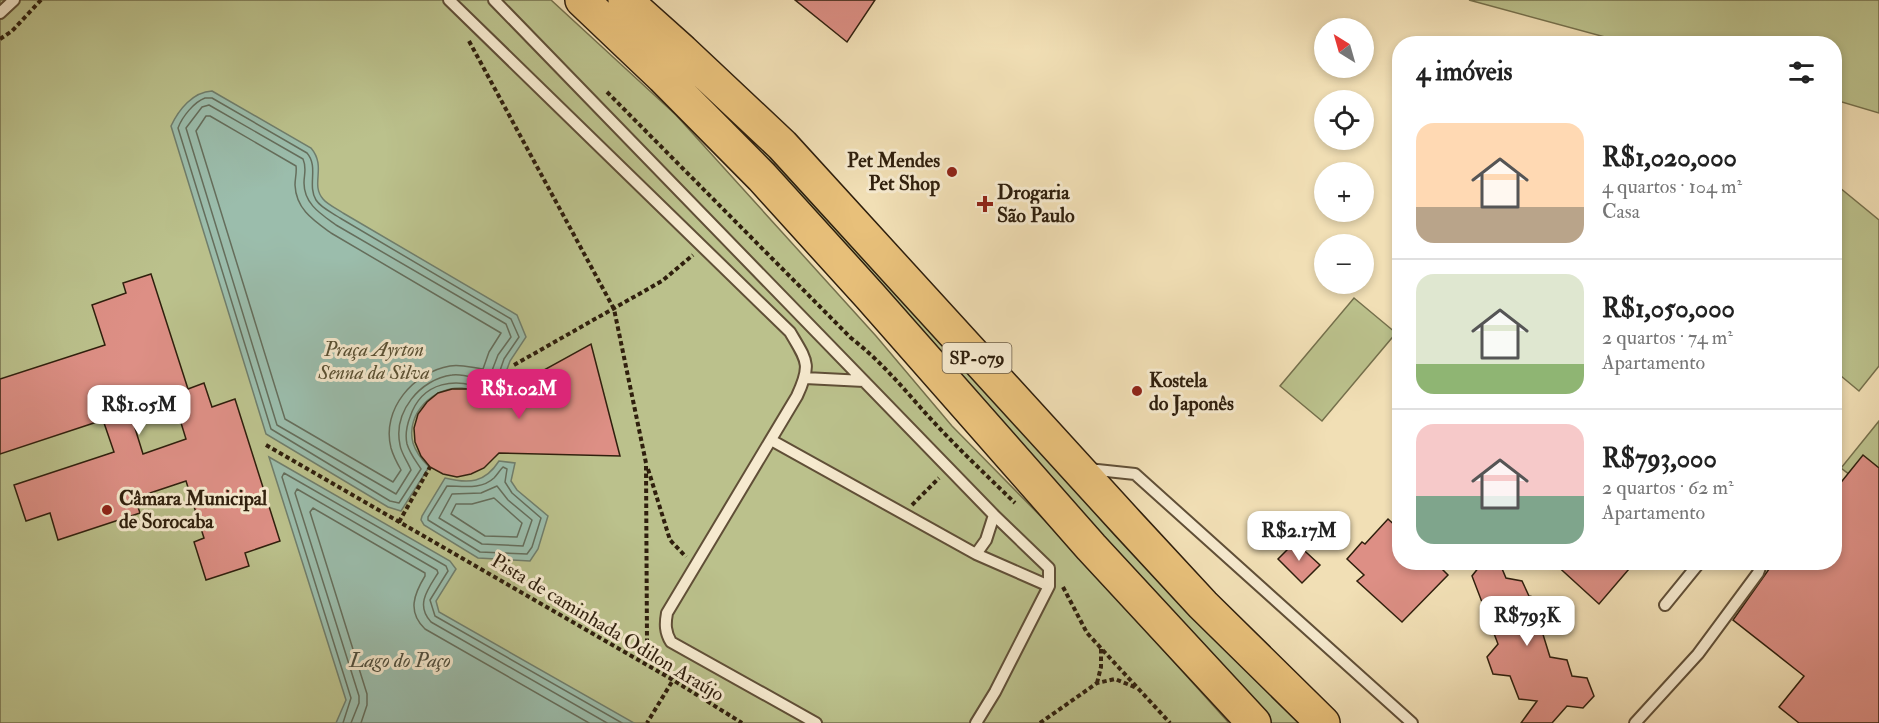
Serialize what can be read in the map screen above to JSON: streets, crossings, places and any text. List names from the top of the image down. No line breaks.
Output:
{"streets":{"main road":["SP-079"],"path":["Pista de caminhada Odilon Araújo"]},"water":["Lago do Paço"],"parks":["Praça Ayrton Senna da Silva"],"places":{"other":["Pet Mendes Pet Shop","Kostela do Japonês","Câmara Municipal de Sorocaba"],"health":["Drogaria São Paulo"]},"north":"top left","page":{"map_buttons":["+","−"],"heading":"4 imóveis","list":[{"name":"R$1,020,000","note":"4 quartos · 104 m² · Casa"},{"name":"R$1,050,000","note":"2 quartos · 74 m² · Apartamento"},{"name":"R$793,000","note":"2 quartos · 62 m² · Apartamento"}],"price":["R$1.02M","R$1.05M","R$2.17M","R$793K"]}}
